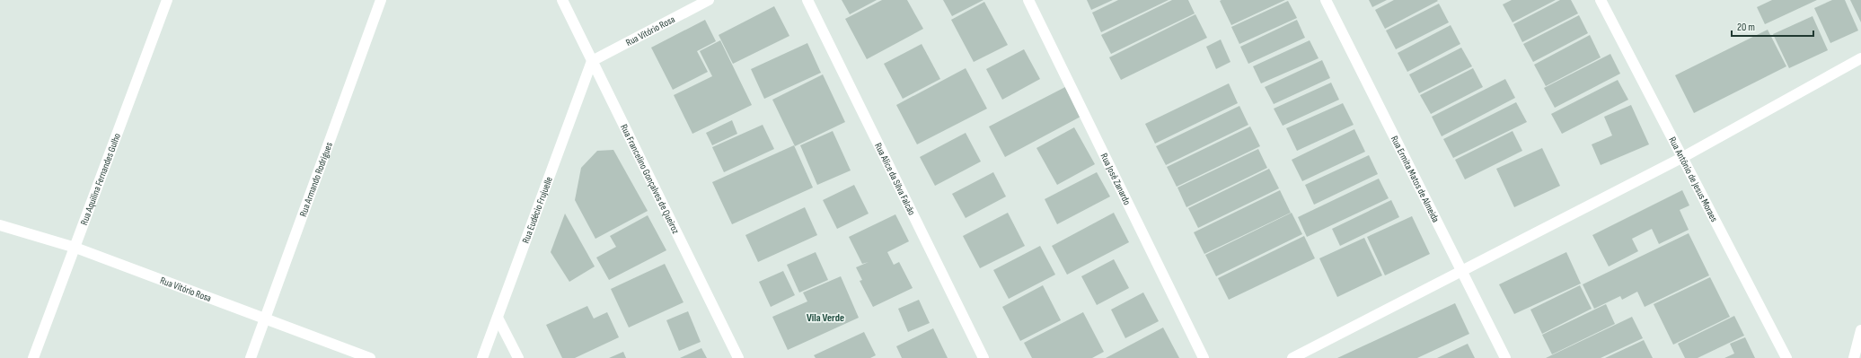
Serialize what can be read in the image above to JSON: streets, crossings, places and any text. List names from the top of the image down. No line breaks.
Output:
{"streets":{"street":["Rua Vitório Rosa","Rua Ermita Matos de Almeida","Rua Antônio de Jesus Moraes","Rua Aquilina Fernandes Gulho","Rua Armando Rodrigues","Rua Francelino Gonçalves de Queiroz","Rua Alice da Silva Falcão","Rua José Zanardo","Rua Eudécio Frujuelle"]},"crossings":[["Rua Vitório Rosa","Rua Aquilina Fernandes Gulho"],["Rua Vitório Rosa","Rua Armando Rodrigues"],["Rua Vitório Rosa","Rua Francelino Gonçalves de Queiroz"],["Rua Vitório Rosa","Rua Eudécio Frujuelle"],["Rua Francelino Gonçalves de Queiroz","Rua Eudécio Frujuelle"]],"districts":["Vila Verde"],"scale_bar":"20 m"}
